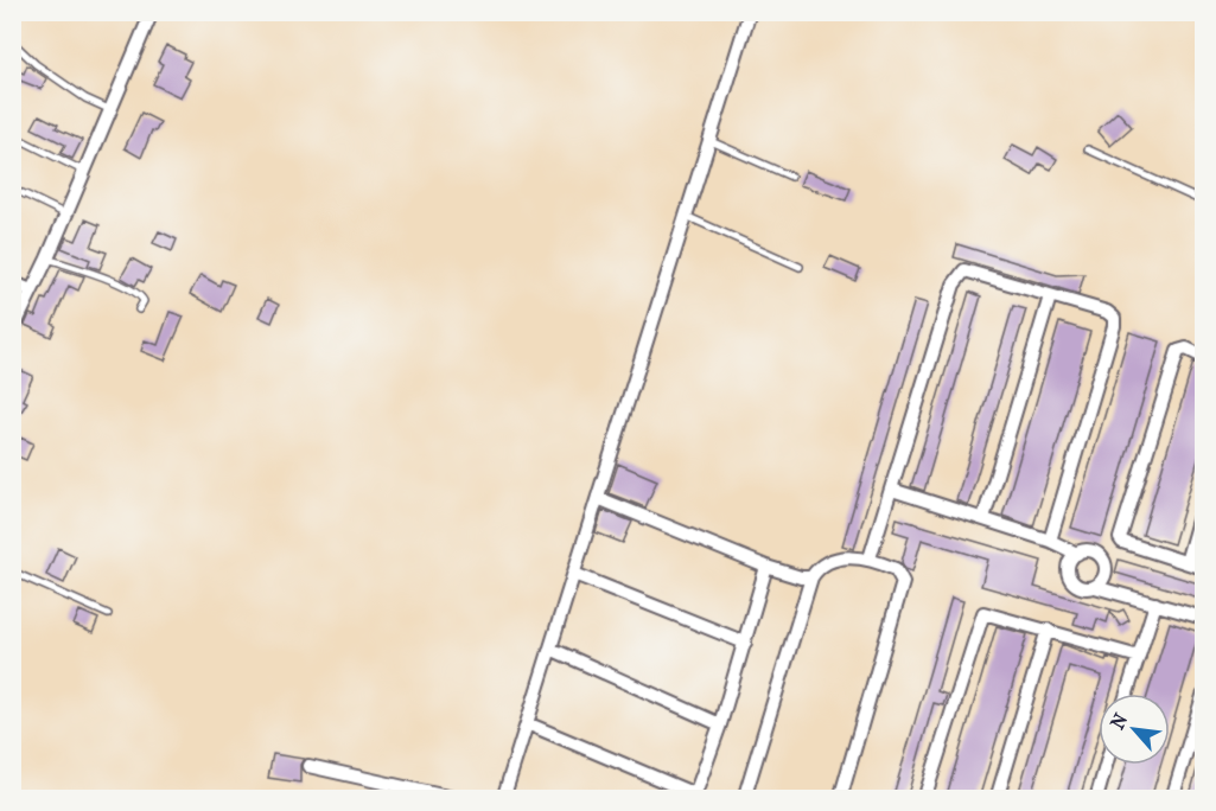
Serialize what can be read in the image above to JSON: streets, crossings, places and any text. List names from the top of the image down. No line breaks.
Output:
{"north":"top left"}
